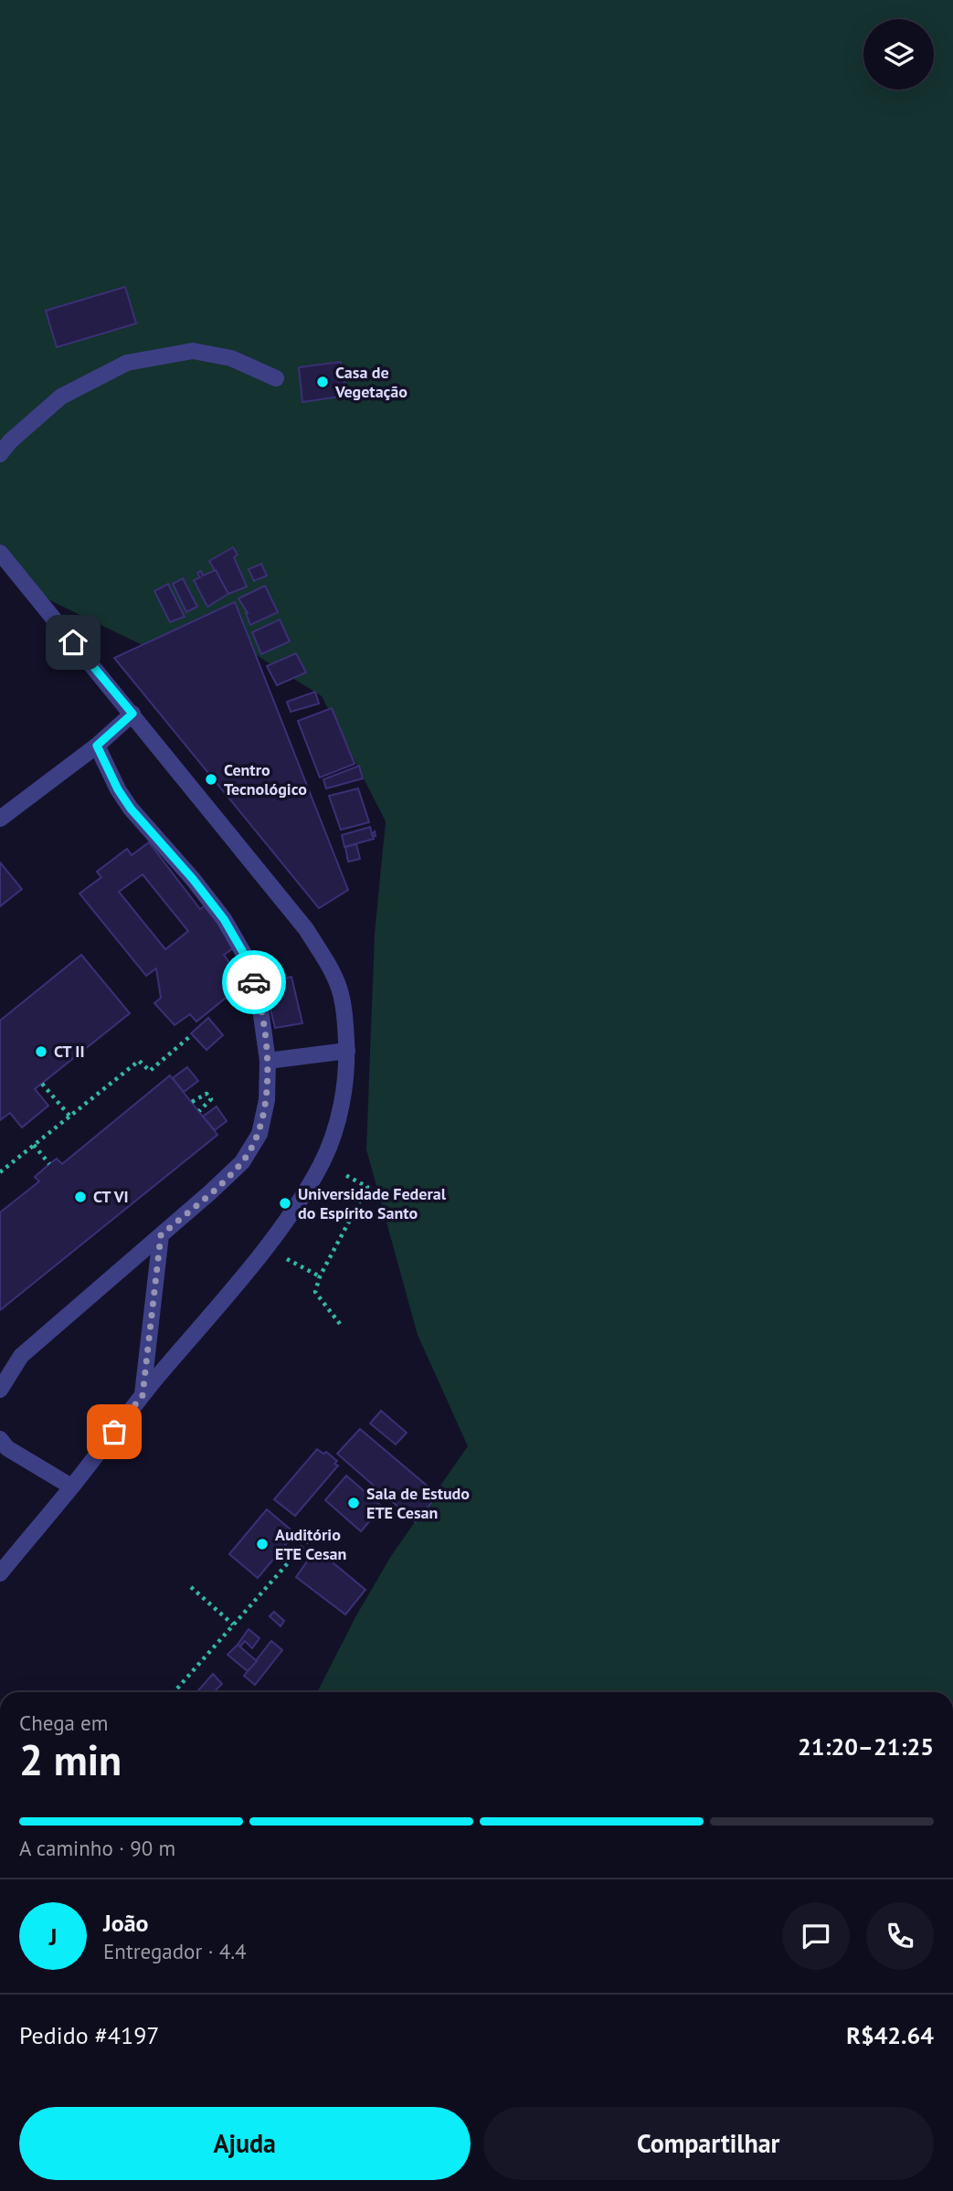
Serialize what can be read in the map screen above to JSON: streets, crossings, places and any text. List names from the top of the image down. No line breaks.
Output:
{"places":["Casa de Vegetação","Centro Tecnológico","CT II","CT VI","Universidade Federal do Espírito Santo","Sala de Estudo ETE Cesan","Auditório ETE Cesan"],"page":{"heading":["2 min","Chega em","21:20–21:25"],"panel":["João","Entregador · 4.4","Pedido #4197","R$42.64"],"bar":"A caminho · 90 m","round":"J","buttons":["Ajuda","Compartilhar"]}}
